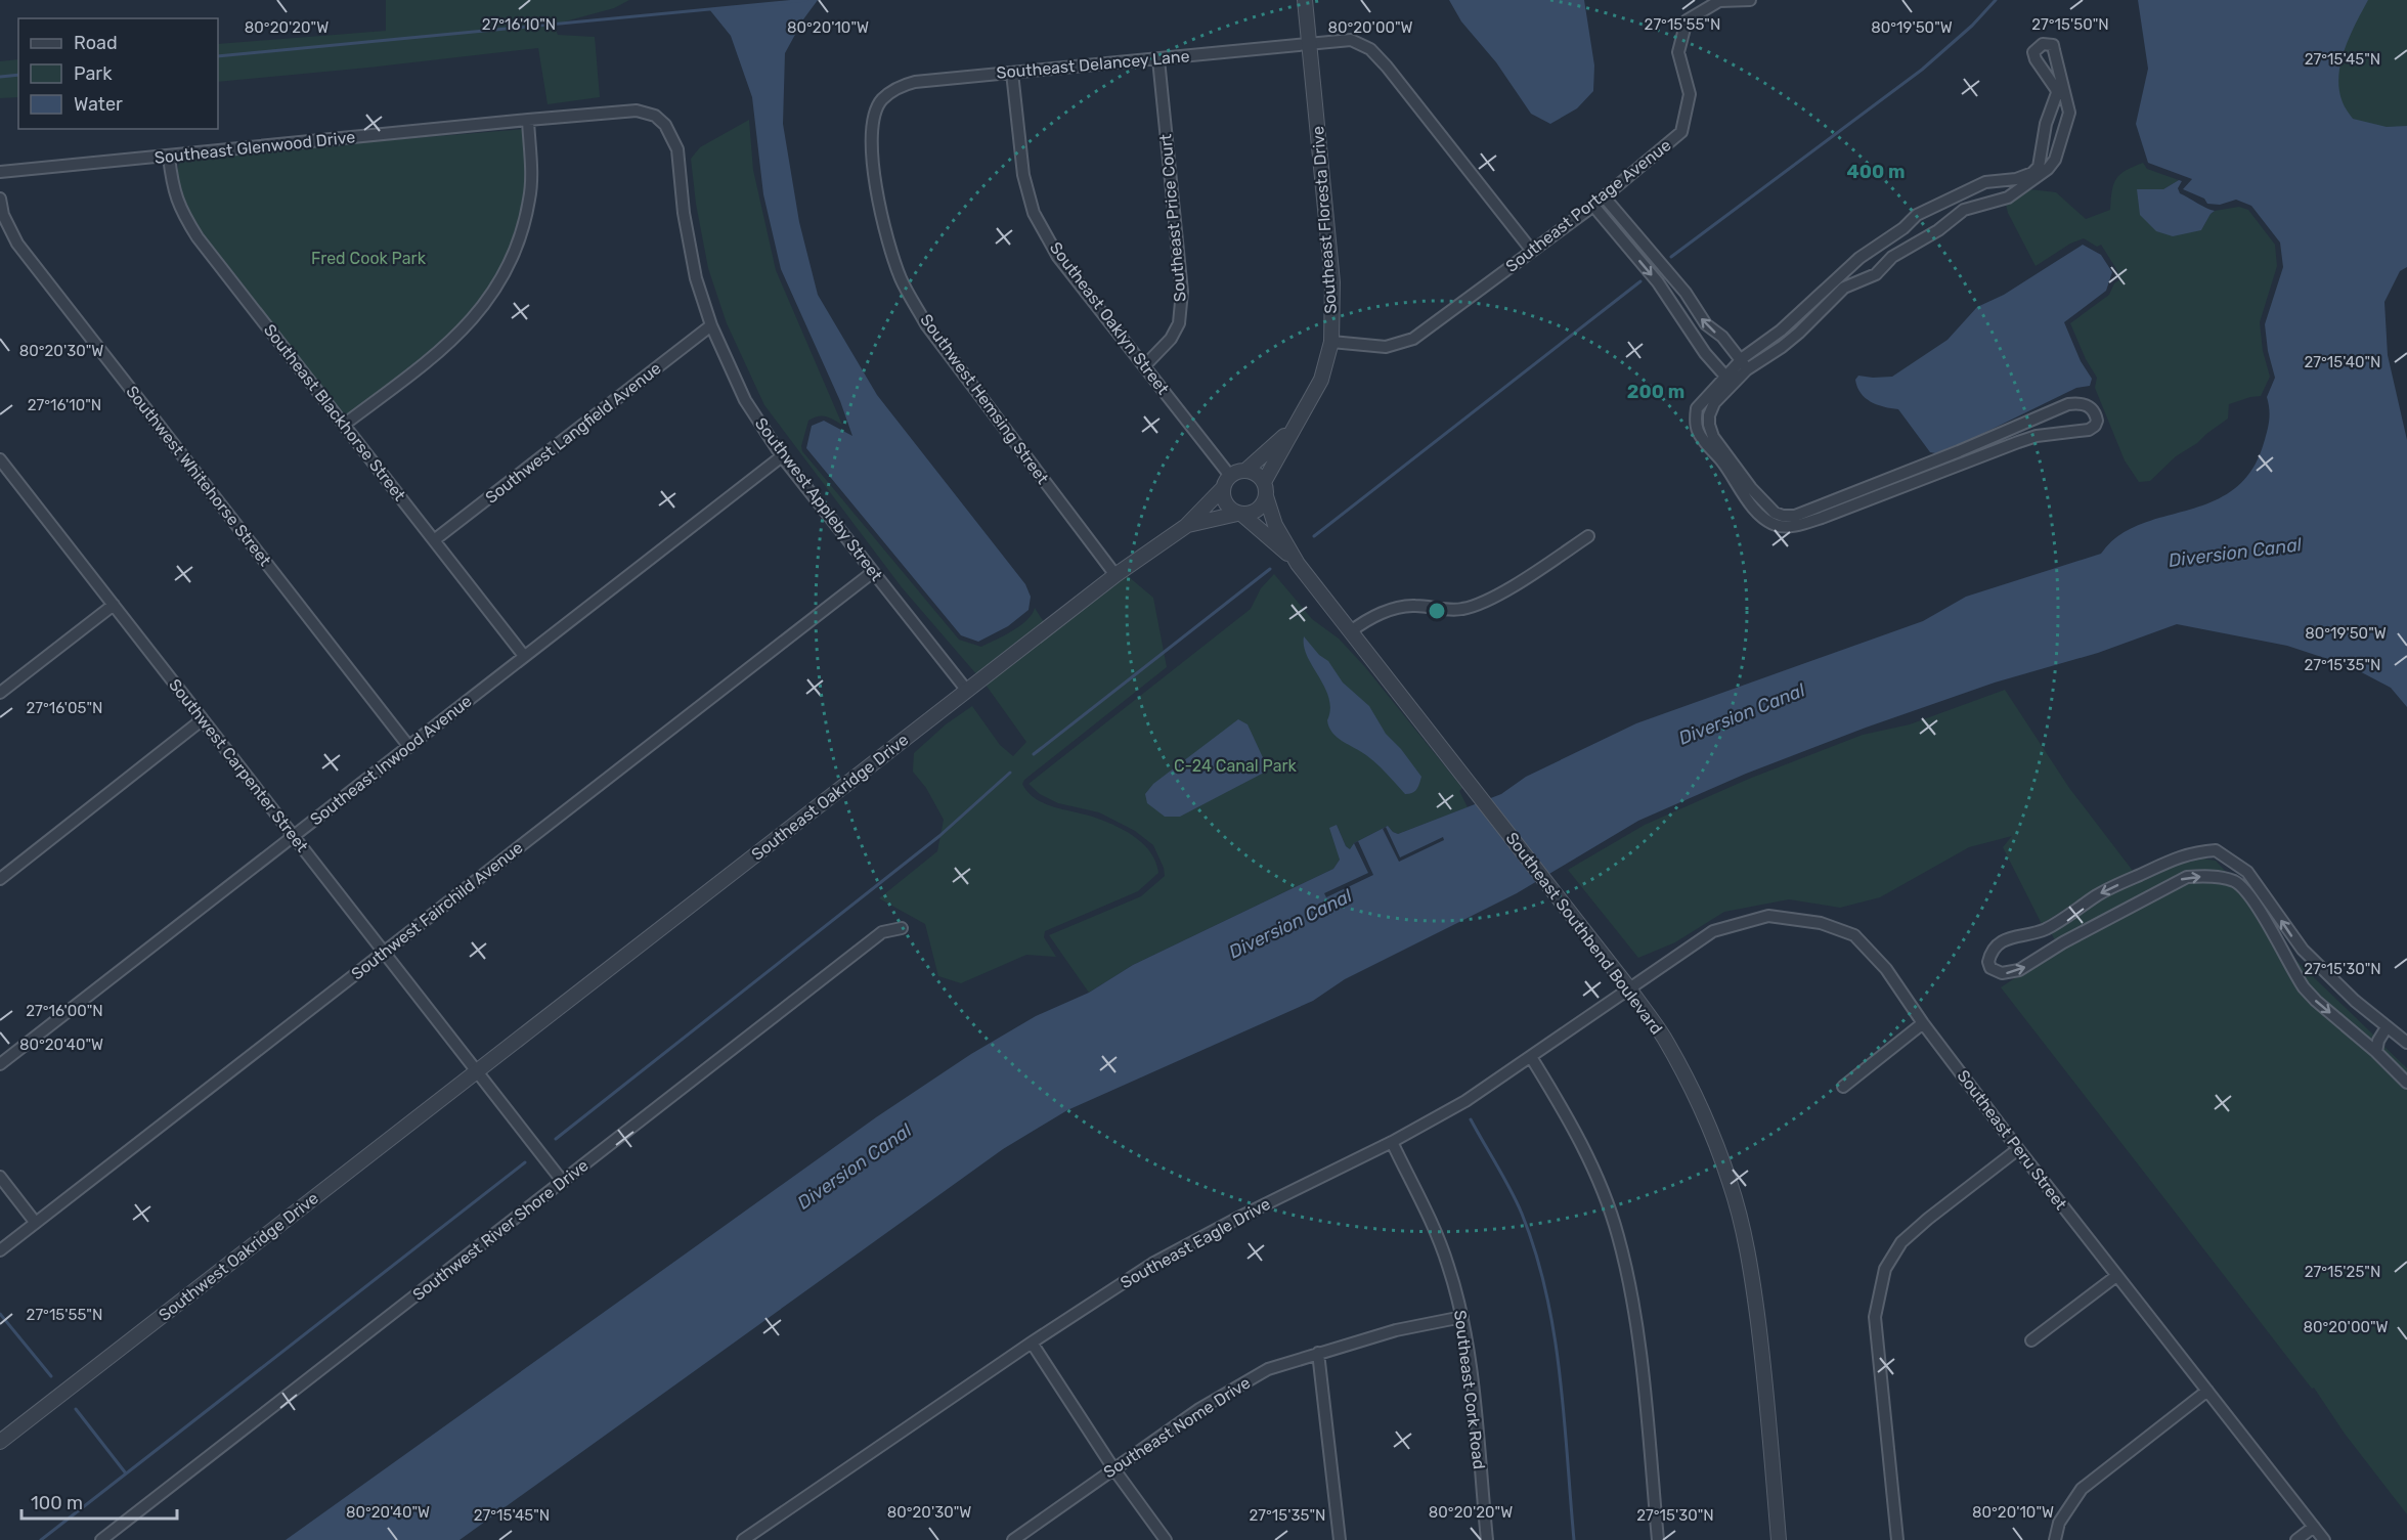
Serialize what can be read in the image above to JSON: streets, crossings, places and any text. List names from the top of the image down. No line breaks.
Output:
{"streets":{"street":["Southeast Delancey Lane","Southeast Glenwood Drive","Southeast Portage Avenue","Southeast Price Court","Southeast Floresta Drive","Southeast Oaklyn Street","Southwest Hemsing Street","Southeast Blackhorse Street","Southwest Langfield Avenue","Southwest Whitehorse Street","Southwest Appleby Street","Southeast Inwood Avenue","Southwest Carpenter Street","Southeast Oakridge Drive","Southwest Fairchild Avenue","Southeast Southbend Boulevard","Southeast Peru Street","Southwest River Shore Drive","Southeast Eagle Drive","Southwest Oakridge Drive","Southeast Cork Road","Southeast Nome Drive"]},"crossings":[["Southeast Delancey Lane","Southeast Portage Avenue"],["Southeast Delancey Lane","Southeast Price Court"],["Southeast Delancey Lane","Southeast Floresta Drive"],["Southeast Delancey Lane","Southeast Oaklyn Street"],["Southeast Delancey Lane","Southwest Hemsing Street"],["Southeast Glenwood Drive","Southeast Blackhorse Street"],["Southeast Glenwood Drive","Southwest Appleby Street"],["Southeast Portage Avenue","Southeast Floresta Drive"],["Southeast Price Court","Southeast Oaklyn Street"],["Southeast Floresta Drive","Southeast Oaklyn Street"],["Southeast Floresta Drive","Southeast Oakridge Drive"],["Southeast Floresta Drive","Southeast Southbend Boulevard"],["Southeast Oaklyn Street","Southeast Oakridge Drive"],["Southeast Oaklyn Street","Southeast Southbend Boulevard"],["Southwest Hemsing Street","Southeast Oakridge Drive"],["Southeast Blackhorse Street","Southwest Langfield Avenue"],["Southeast Blackhorse Street","Southeast Inwood Avenue"],["Southwest Langfield Avenue","Southwest Appleby Street"],["Southwest Whitehorse Street","Southeast Inwood Avenue"],["Southwest Appleby Street","Southeast Inwood Avenue"],["Southwest Appleby Street","Southeast Oakridge Drive"],["Southwest Appleby Street","Southwest Fairchild Avenue"],["Southeast Inwood Avenue","Southwest Carpenter Street"],["Southwest Carpenter Street","Southeast Oakridge Drive"],["Southwest Carpenter Street","Southwest Fairchild Avenue"],["Southwest Carpenter Street","Southwest River Shore Drive"],["Southwest Carpenter Street","Southwest Oakridge Drive"],["Southeast Oakridge Drive","Southeast Southbend Boulevard"],["Southeast Oakridge Drive","Southwest Oakridge Drive"],["Southeast Southbend Boulevard","Southeast Peru Street"],["Southeast Southbend Boulevard","Southeast Eagle Drive"],["Southeast Peru Street","Southeast Eagle Drive"],["Southeast Eagle Drive","Southeast Cork Road"],["Southeast Cork Road","Southeast Nome Drive"]],"water":["Diversion Canal"],"parks":["Fred Cook Park","C-24 Canal Park"],"legend":["Road","Park","Water"],"scale_bar":"100 m","coordinates":["27°15'55\"N","27°16'10\"N","27°15'50\"N","80°20'20\"W","80°20'10\"W","80°20'00\"W","80°19'50\"W","27°15'45\"N","80°20'30\"W","27°15'40\"N","27°15'35\"N","27°16'05\"N","27°15'30\"N","27°16'00\"N","80°20'40\"W","27°15'25\"N"],"rings":["400 m","200 m"]}
